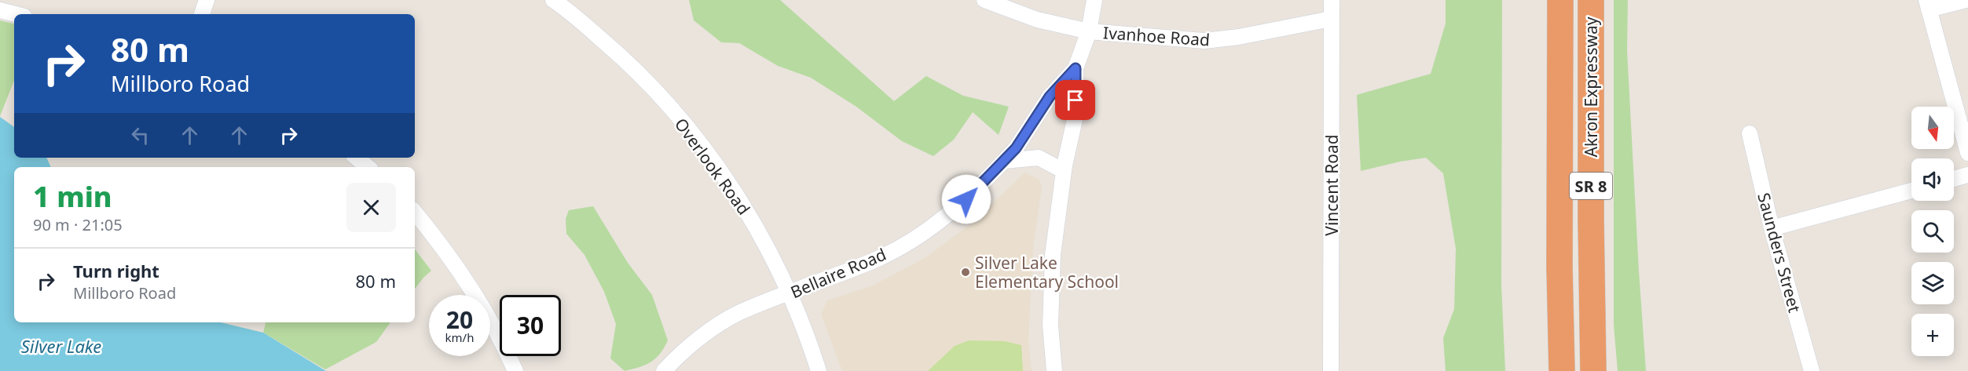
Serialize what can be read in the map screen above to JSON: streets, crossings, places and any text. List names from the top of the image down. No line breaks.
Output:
{"streets":{"highway":["Akron Expressway","SR 8"],"street":["Ivanhoe Road","Overlook Road","Vincent Road","Saunders Street","Bellaire Road"]},"crossings":[["Ivanhoe Road","Vincent Road"],["Overlook Road","Bellaire Road"]],"water":["Silver Lake"],"places":["Silver Lake Elementary School"],"north":"bottom","page":{"turn":["80 m","Millboro Road"],"map_buttons":"+","heading":["1 min","90 m · 21:05"],"list":[{"name":"Turn right","note":"Millboro Road","value":"80 m"}],"speed":"20 km/h","limit":"30"}}
